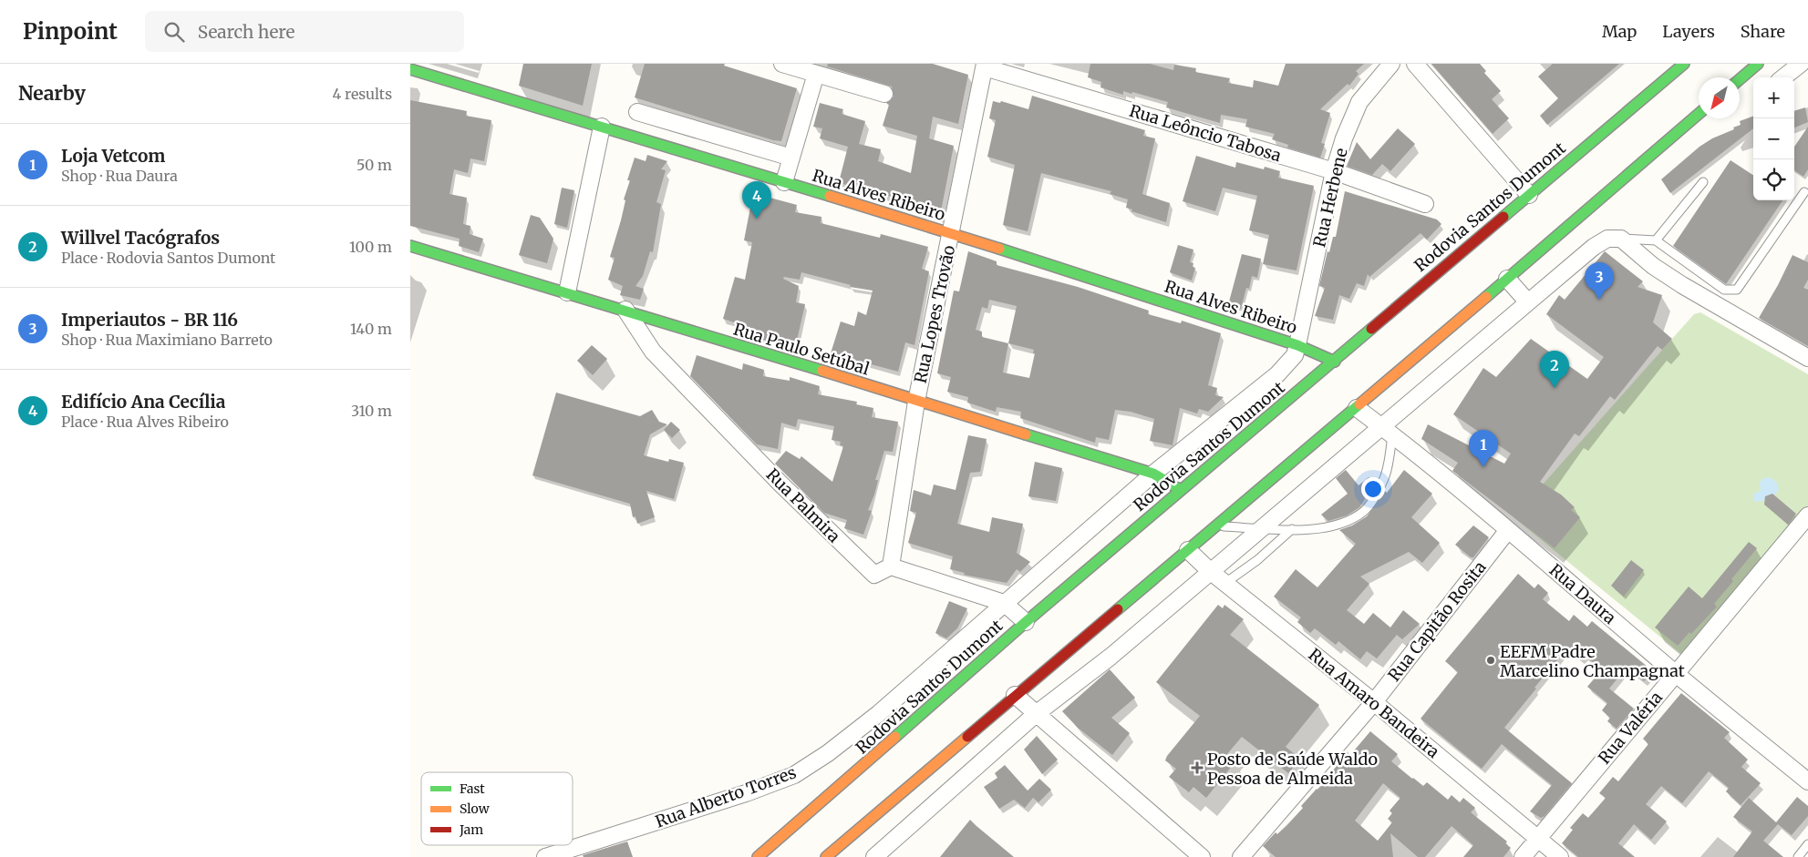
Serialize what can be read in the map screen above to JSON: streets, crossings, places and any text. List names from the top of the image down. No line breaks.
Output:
{"streets":{"main road":["Rua Alves Ribeiro","Rodovia Santos Dumont","Rua Paulo Setúbal"],"street":["Rua Leôncio Tabosa","Rua Herbene","Rua Lopes Trovão","Rua Palmira","Rua Daura","Rua Capitão Rosita","Rua Amaro Bandeira","Rua Valéria","Rua Alberto Torres"]},"crossings":[["Rua Leôncio Tabosa","Rua Herbene"],["Rua Leôncio Tabosa","Rua Lopes Trovão"],["Rua Alves Ribeiro","Rua Herbene"],["Rua Alves Ribeiro","Rodovia Santos Dumont"],["Rua Alves Ribeiro","Rua Lopes Trovão"],["Rua Alves Ribeiro","Rua Alberto Torres"],["Rua Herbene","Rua Alberto Torres"],["Rodovia Santos Dumont","Rua Paulo Setúbal"],["Rua Lopes Trovão","Rua Paulo Setúbal"],["Rua Lopes Trovão","Rua Palmira"],["Rua Paulo Setúbal","Rua Palmira"],["Rua Paulo Setúbal","Rua Alberto Torres"],["Rua Daura","Rua Capitão Rosita"],["Rua Daura","Rua Valéria"],["Rua Capitão Rosita","Rua Amaro Bandeira"],["Rua Amaro Bandeira","Rua Valéria"]],"places":{"other":["EEFM Padre Marcelino Champagnat"],"health":["Posto de Saúde Waldo Pessoa de Almeida"]},"legend":["Fast","Slow","Jam"],"north":"bottom left","page":{"header":"Pinpoint","search":"Search here","nav":["Map","Layers","Share"],"heading":["Nearby","4 results"],"map_buttons":["+","−"],"list":[{"mark":"1","name":"Loja Vetcom","note":"Shop · Rua Daura","value":"50 m"},{"mark":"2","name":"Willvel Tacógrafos","note":"Place · Rodovia Santos Dumont","value":"100 m"},{"mark":"3","name":"Imperiautos - BR 116","note":"Shop · Rua Maximiano Barreto","value":"140 m"},{"mark":"4","name":"Edifício Ana Cecília","note":"Place · Rua Alves Ribeiro","value":"310 m"}],"pins":["4","3","2","1"]}}
